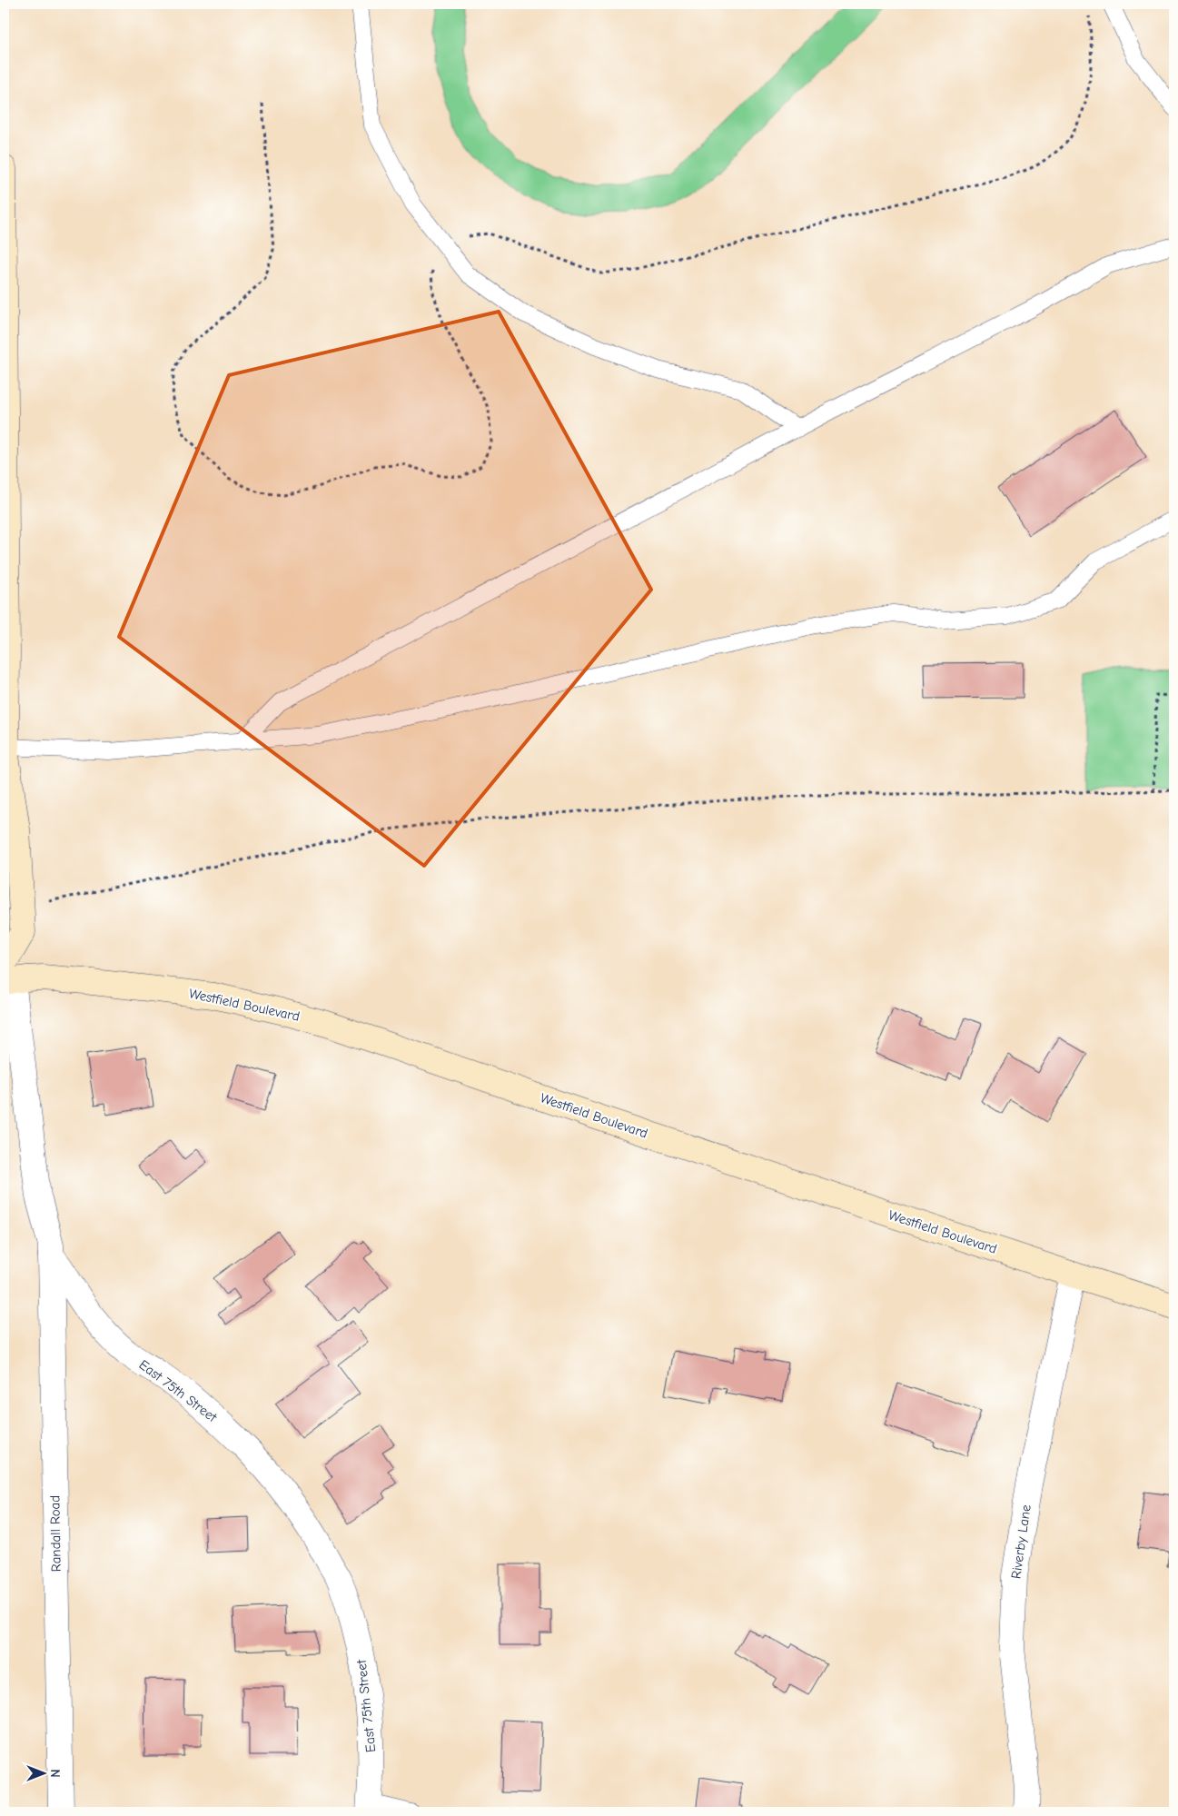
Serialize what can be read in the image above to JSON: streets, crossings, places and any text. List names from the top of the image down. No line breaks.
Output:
{"streets":{"street":["Westfield Boulevard","East 75th Street","Randall Road","Riverby Lane"]},"crossings":[["Westfield Boulevard","Riverby Lane"],["East 75th Street","Randall Road"]],"north":"right"}
